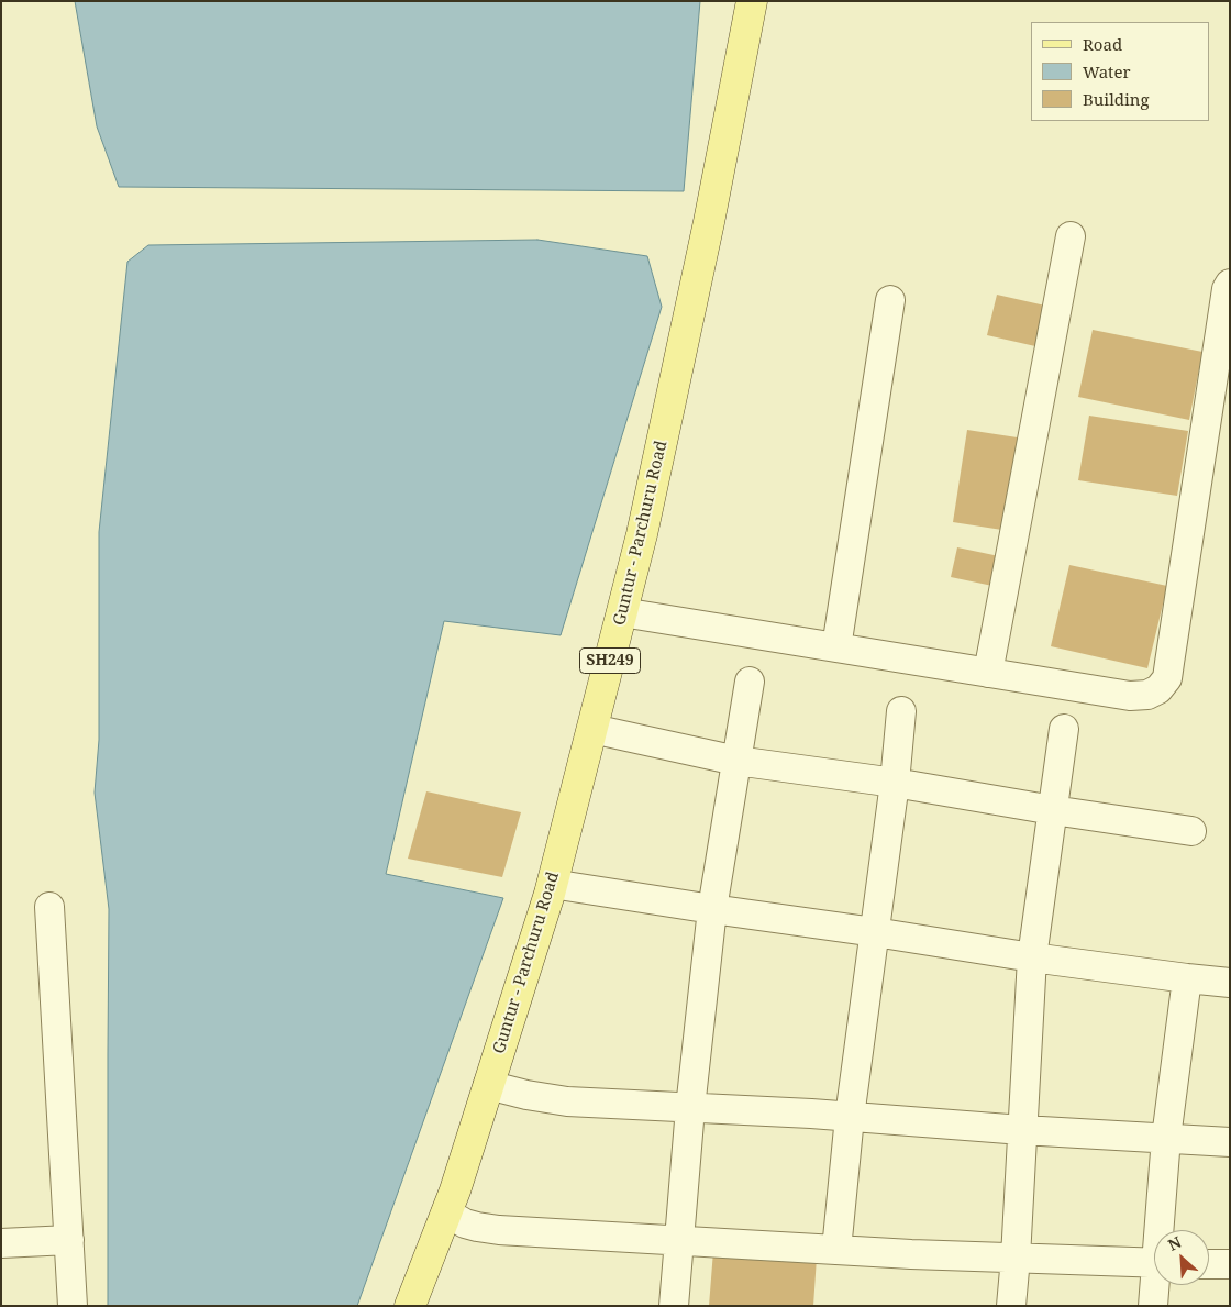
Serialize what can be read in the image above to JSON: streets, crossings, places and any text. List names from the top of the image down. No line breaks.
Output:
{"streets":{"main road":["Guntur - Parchuru Road","SH249"]},"legend":["Road","Water","Building"],"north":"top left"}
